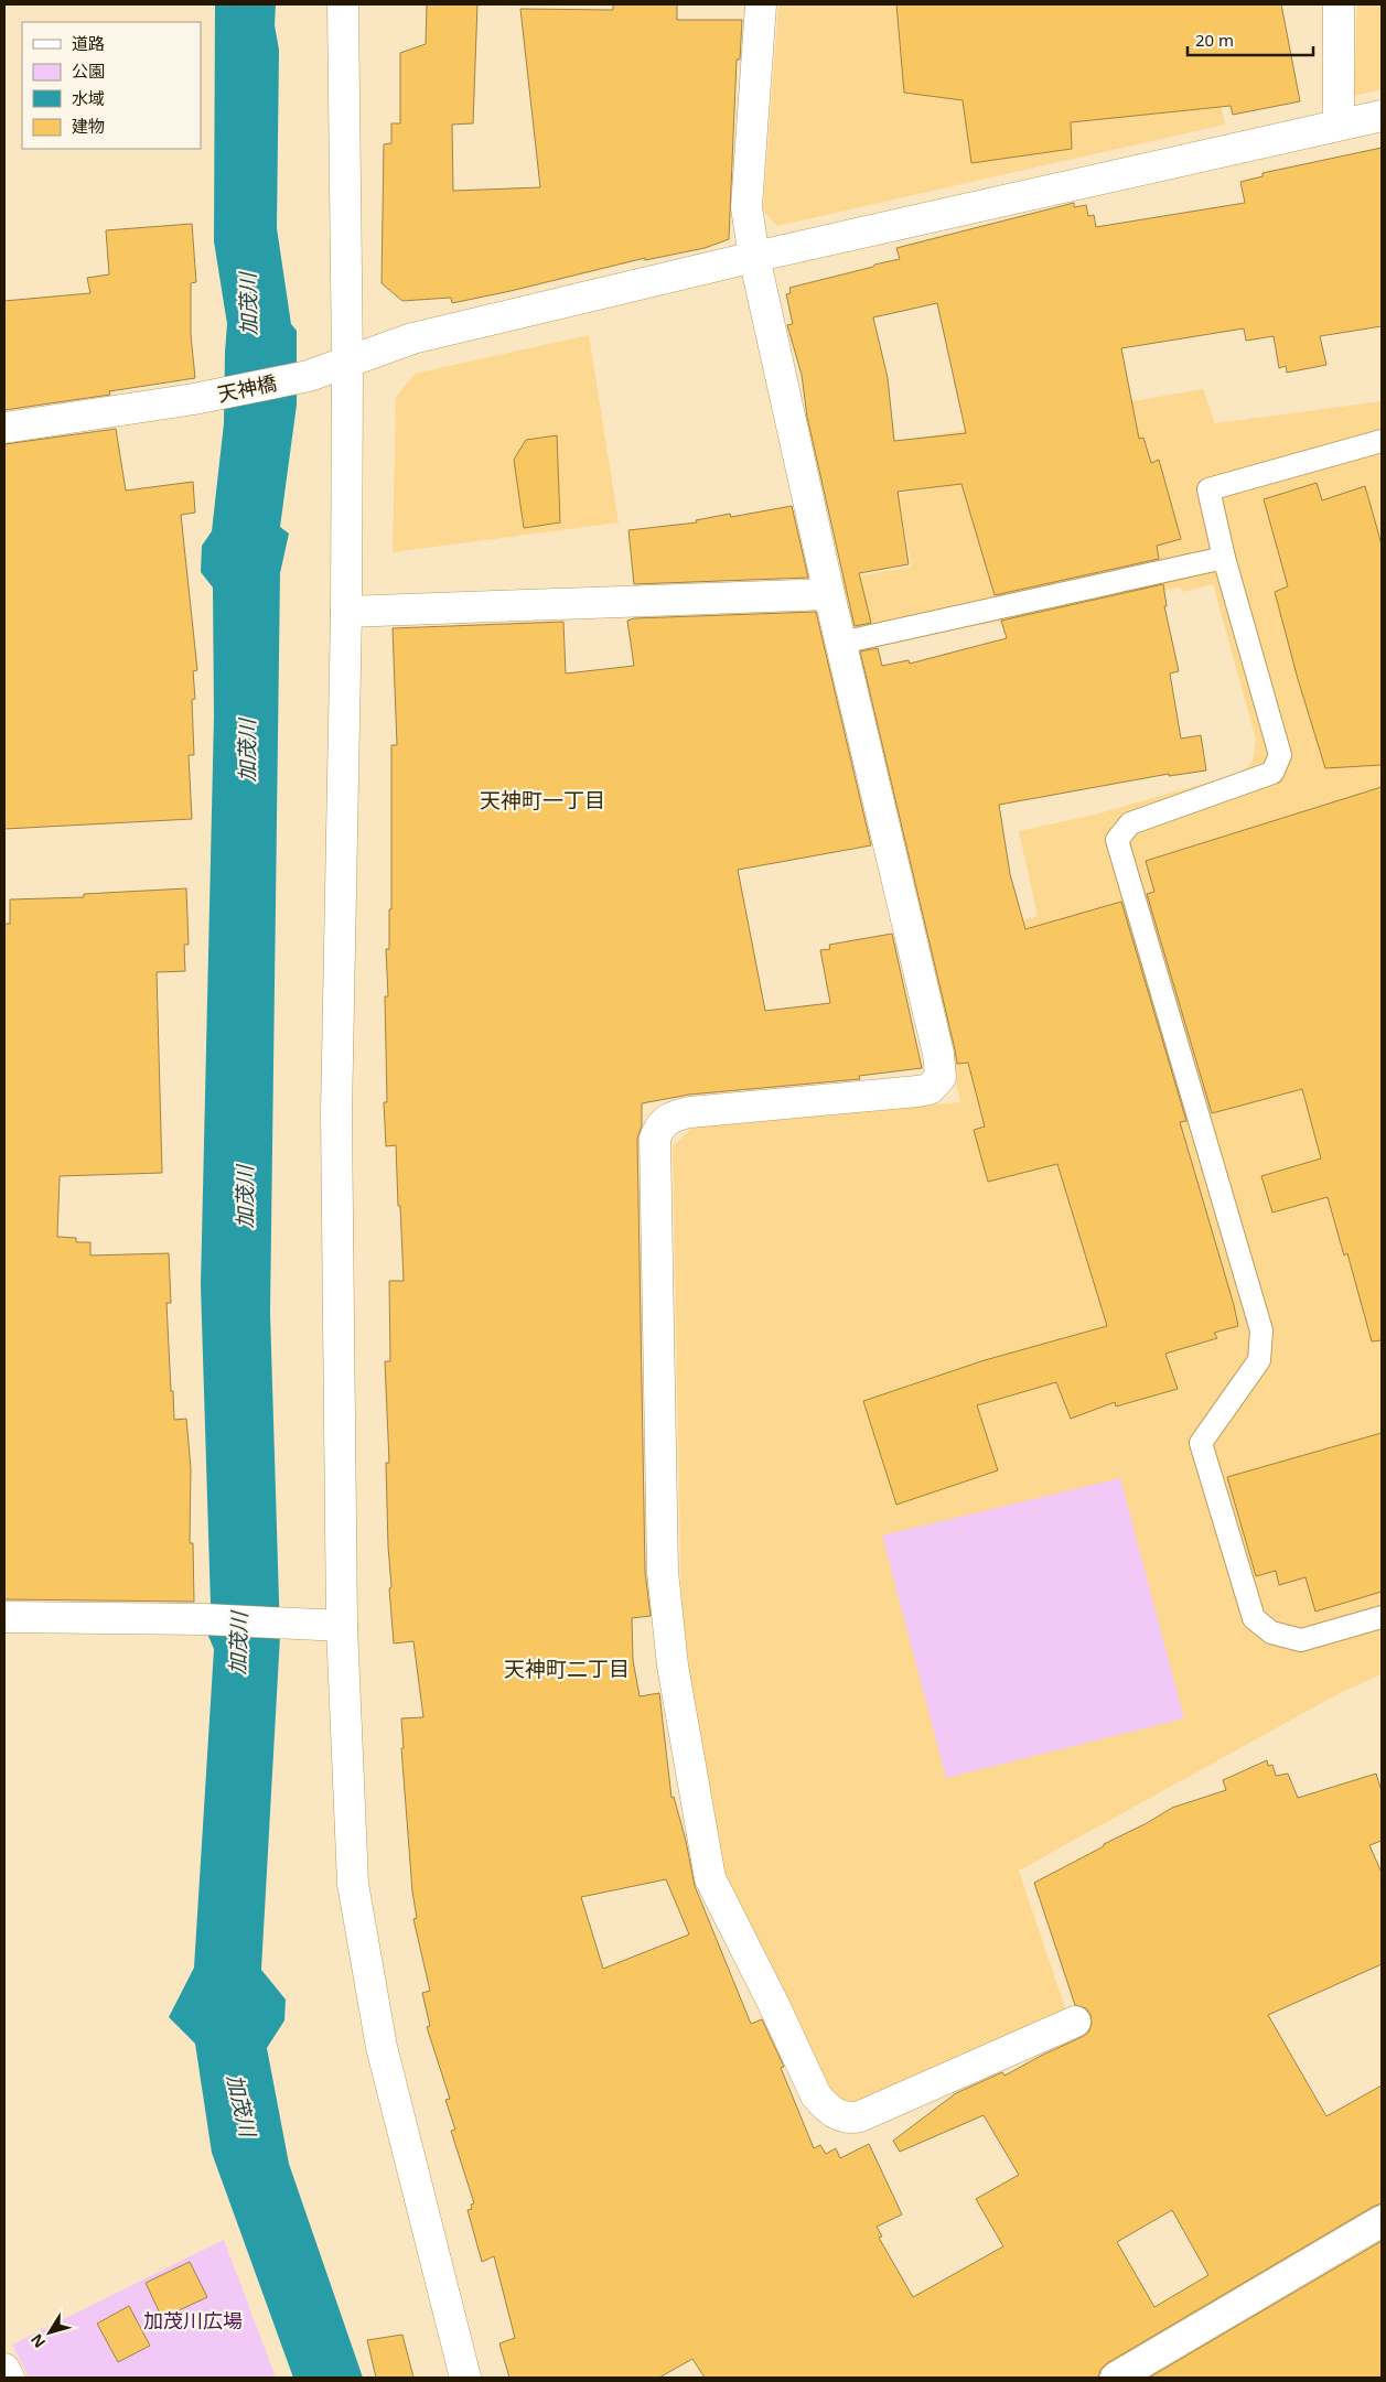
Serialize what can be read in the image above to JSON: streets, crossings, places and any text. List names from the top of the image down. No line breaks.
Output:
{"streets":{"street":["天神橋"]},"districts":["天神町一丁目","天神町二丁目"],"water":["加茂川"],"parks":["加茂川広場"],"legend":["道路","公園","水域","建物"],"scale_bar":"20 m","north":"bottom left"}
